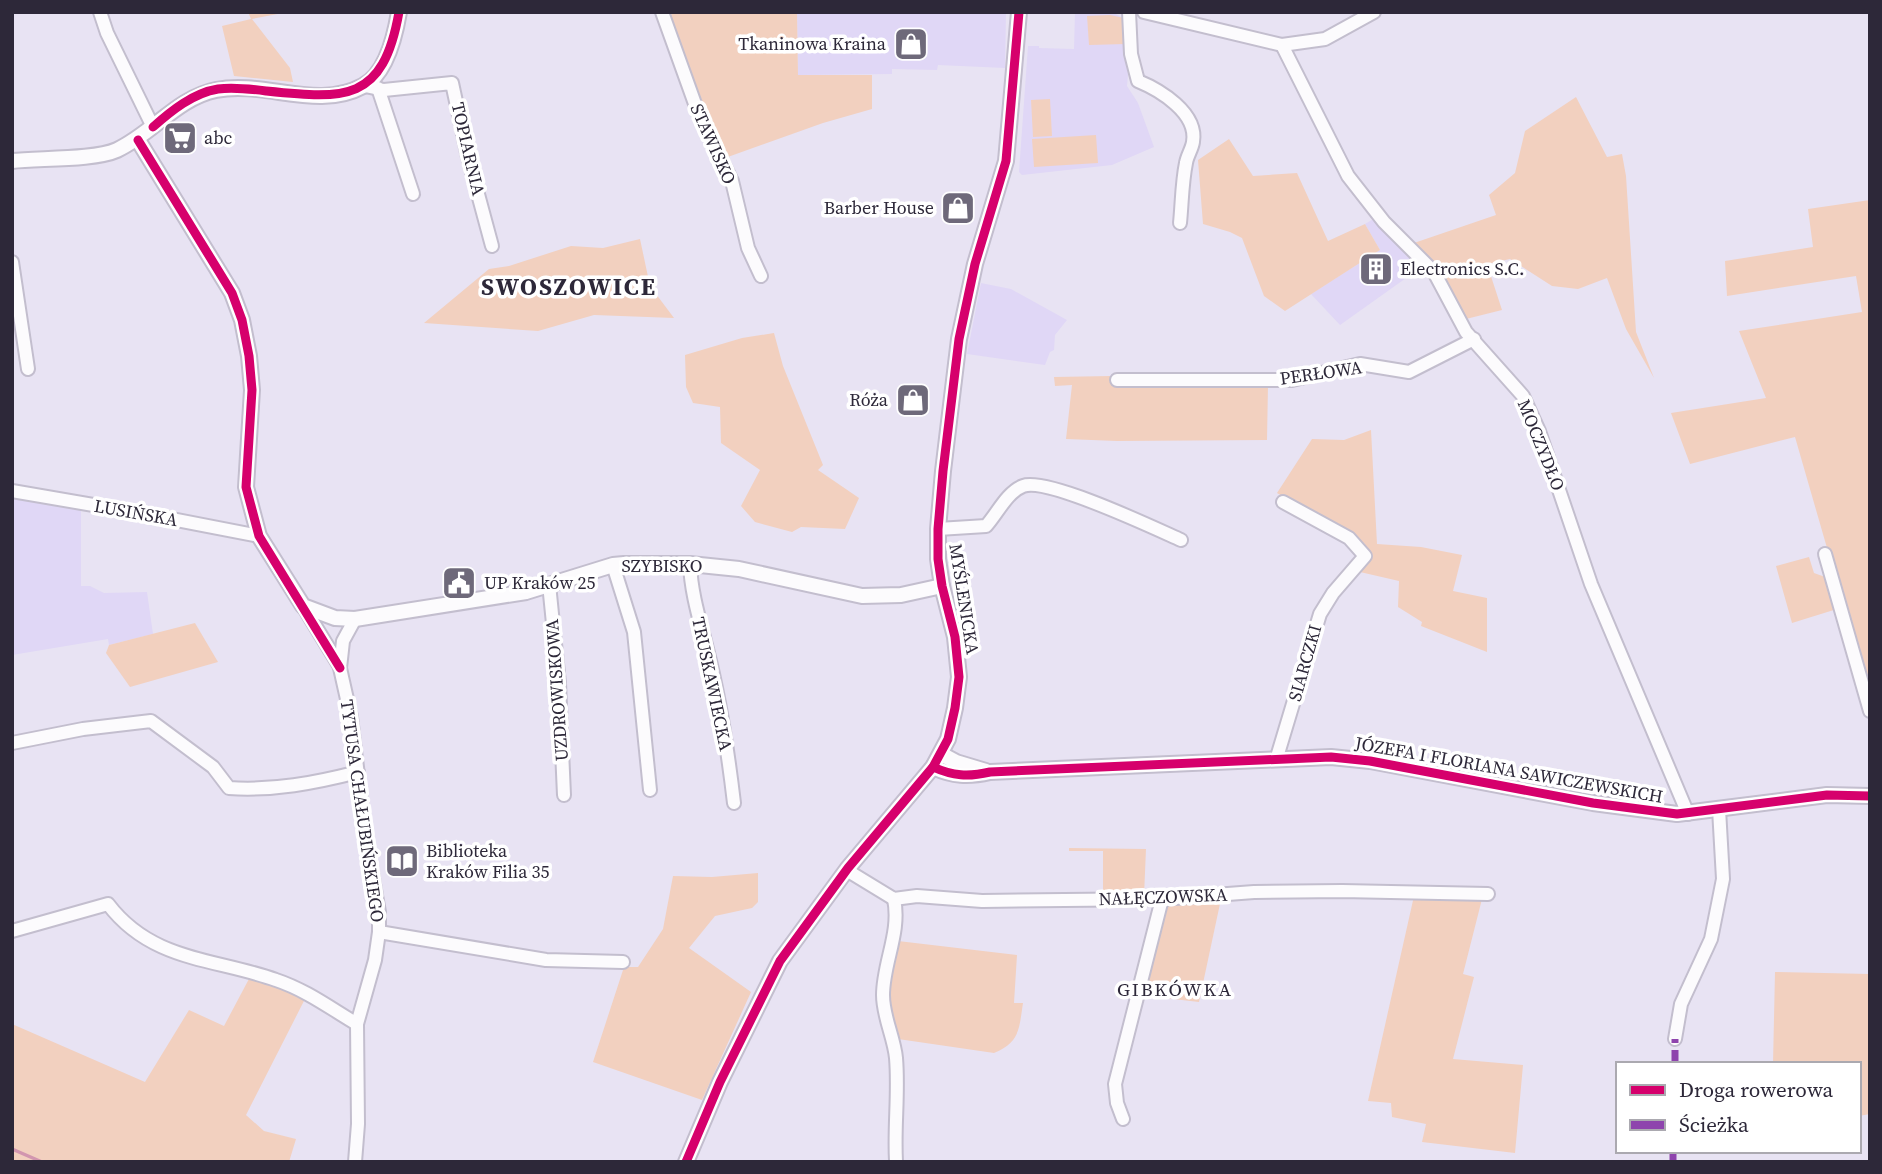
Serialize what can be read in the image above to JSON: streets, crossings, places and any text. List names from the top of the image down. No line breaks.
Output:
{"streets":{"street":["STAWISKO","TOPIARNIA","PERŁOWA","MOCZYDŁO","LUSIŃSKA","SZYBISKO","MYŚLENICKA","SIARCZKI","TRUSKAWIECKA","UZDROWISKOWA","JÓZEFA I FLORIANA SAWICZEWSKICH","TYTUSA CHAŁUBIŃSKIEGO","NAŁĘCZOWSKA"]},"crossings":[["PERŁOWA","MOCZYDŁO"],["MOCZYDŁO","JÓZEFA I FLORIANA SAWICZEWSKICH"],["LUSIŃSKA","TYTUSA CHAŁUBIŃSKIEGO"],["SZYBISKO","MYŚLENICKA"],["SZYBISKO","TRUSKAWIECKA"],["SZYBISKO","UZDROWISKOWA"],["SZYBISKO","TYTUSA CHAŁUBIŃSKIEGO"],["MYŚLENICKA","JÓZEFA I FLORIANA SAWICZEWSKICH"],["SIARCZKI","JÓZEFA I FLORIANA SAWICZEWSKICH"]],"districts":["SWOSZOWICE","GIBKÓWKA"],"places":{"shop":["Tkaninowa Kraina","Barber House","Róża"],"supermarket":["abc"],"building":["Electronics S.C."],"public building":["UP Kraków 25"],"library":["Biblioteka Kraków Filia 35"]},"legend":["Droga rowerowa","Ścieżka"]}
